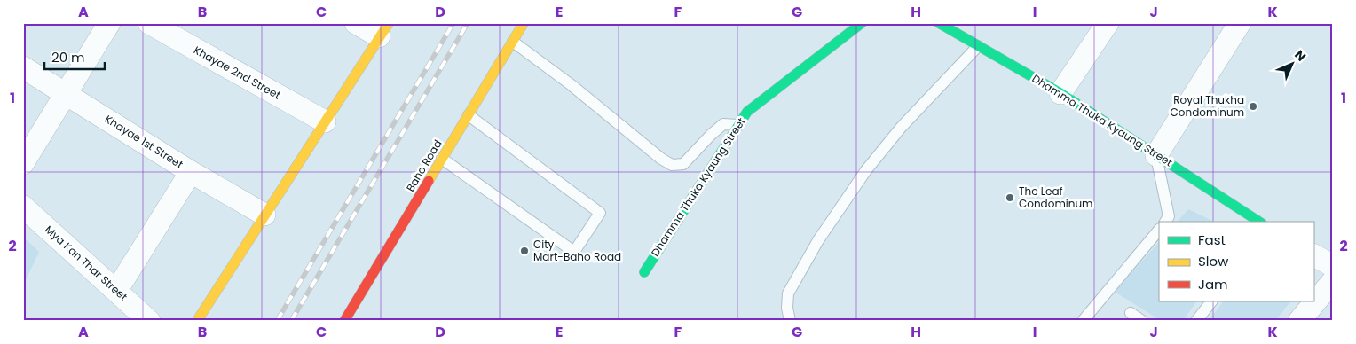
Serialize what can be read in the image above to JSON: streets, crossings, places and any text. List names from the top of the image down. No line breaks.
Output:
{"streets":{"street":["Khayae 2nd Street","Dhamma Thuka Kyaung Street","Khayae 1st Street","Baho Road","Mya Kan Thar Street"]},"places":["Royal Thukha Condominum","The Leaf Condominum","City Mart-Baho Road"],"legend":["Fast","Slow","Jam"],"scale_bar":"20 m","north":"top right","grid":{"columns":["A","B","C","D","E","F","G","H","I","J","K"],"rows":["1","2"]}}
